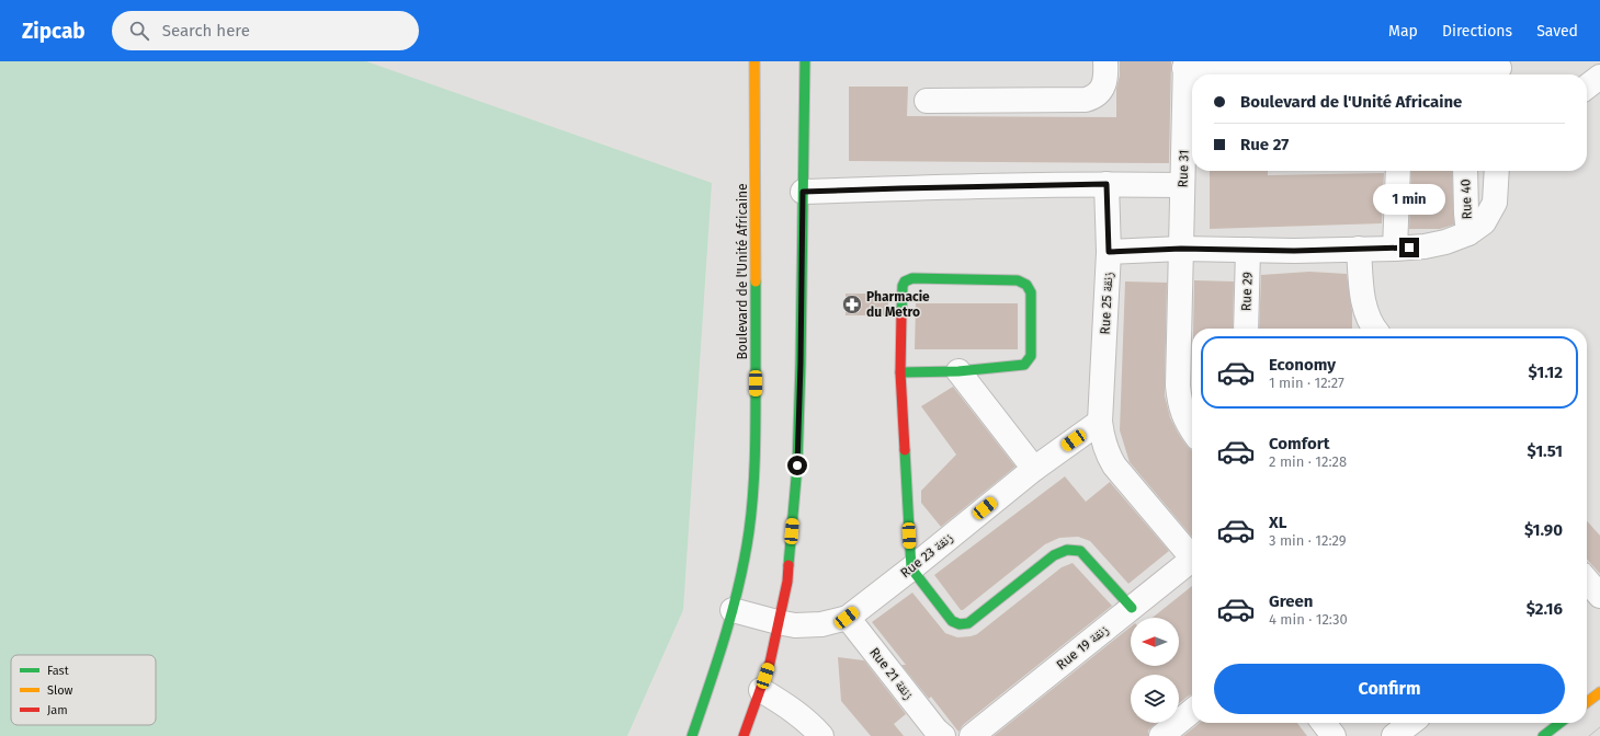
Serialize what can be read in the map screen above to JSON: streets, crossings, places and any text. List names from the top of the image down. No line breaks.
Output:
{"streets":{"main road":["Boulevard de l'Unité Africaine"],"street":["Rue 31","Rue 40","Rue 29","Rue 25 زنقة","Rue 23 زنقة","Rue 19 زنقة","Rue 21 زنقة"]},"crossings":[["Boulevard de l'Unité Africaine","Rue 23 زنقة"],["Rue 25 زنقة","Rue 23 زنقة"],["Rue 23 زنقة","Rue 21 زنقة"]],"places":{"pharmacy":["Pharmacie du Metro"]},"legend":["Fast","Slow","Jam"],"north":"left","page":{"header":"Zipcab","search":"Search here","nav":["Map","Directions","Saved"],"banner":["Boulevard de l'Unité Africaine","Rue 27"],"bubble":"1 min","list":[{"name":"Economy","note":"1 min · 12:27","value":"$1.12"},{"name":"Comfort","note":"2 min · 12:28","value":"$1.51"},{"name":"XL","note":"3 min · 12:29","value":"$1.90"},{"name":"Green","note":"4 min · 12:30","value":"$2.16"}],"buttons":"Confirm"}}
